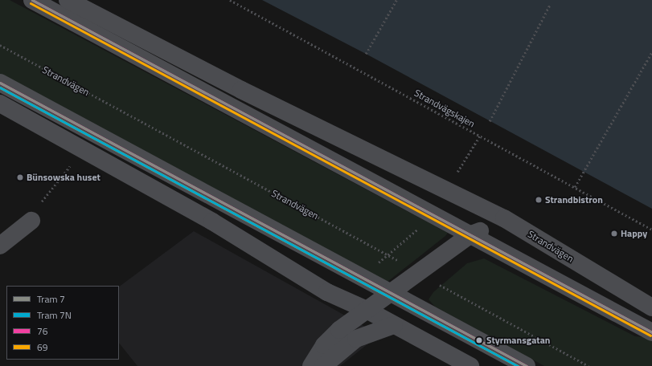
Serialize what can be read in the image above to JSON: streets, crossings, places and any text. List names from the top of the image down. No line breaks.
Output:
{"streets":{"street":["Strandvägen"],"path":["Strandvägskajen"]},"places":["Bünsowska huset","Strandbistron","Happy","Styrmansgatan"],"lines":["tram line 7","transit line 76","transit line 69","tram line 7N"],"legend":["Tram 7","Tram 7N","76","69"]}
